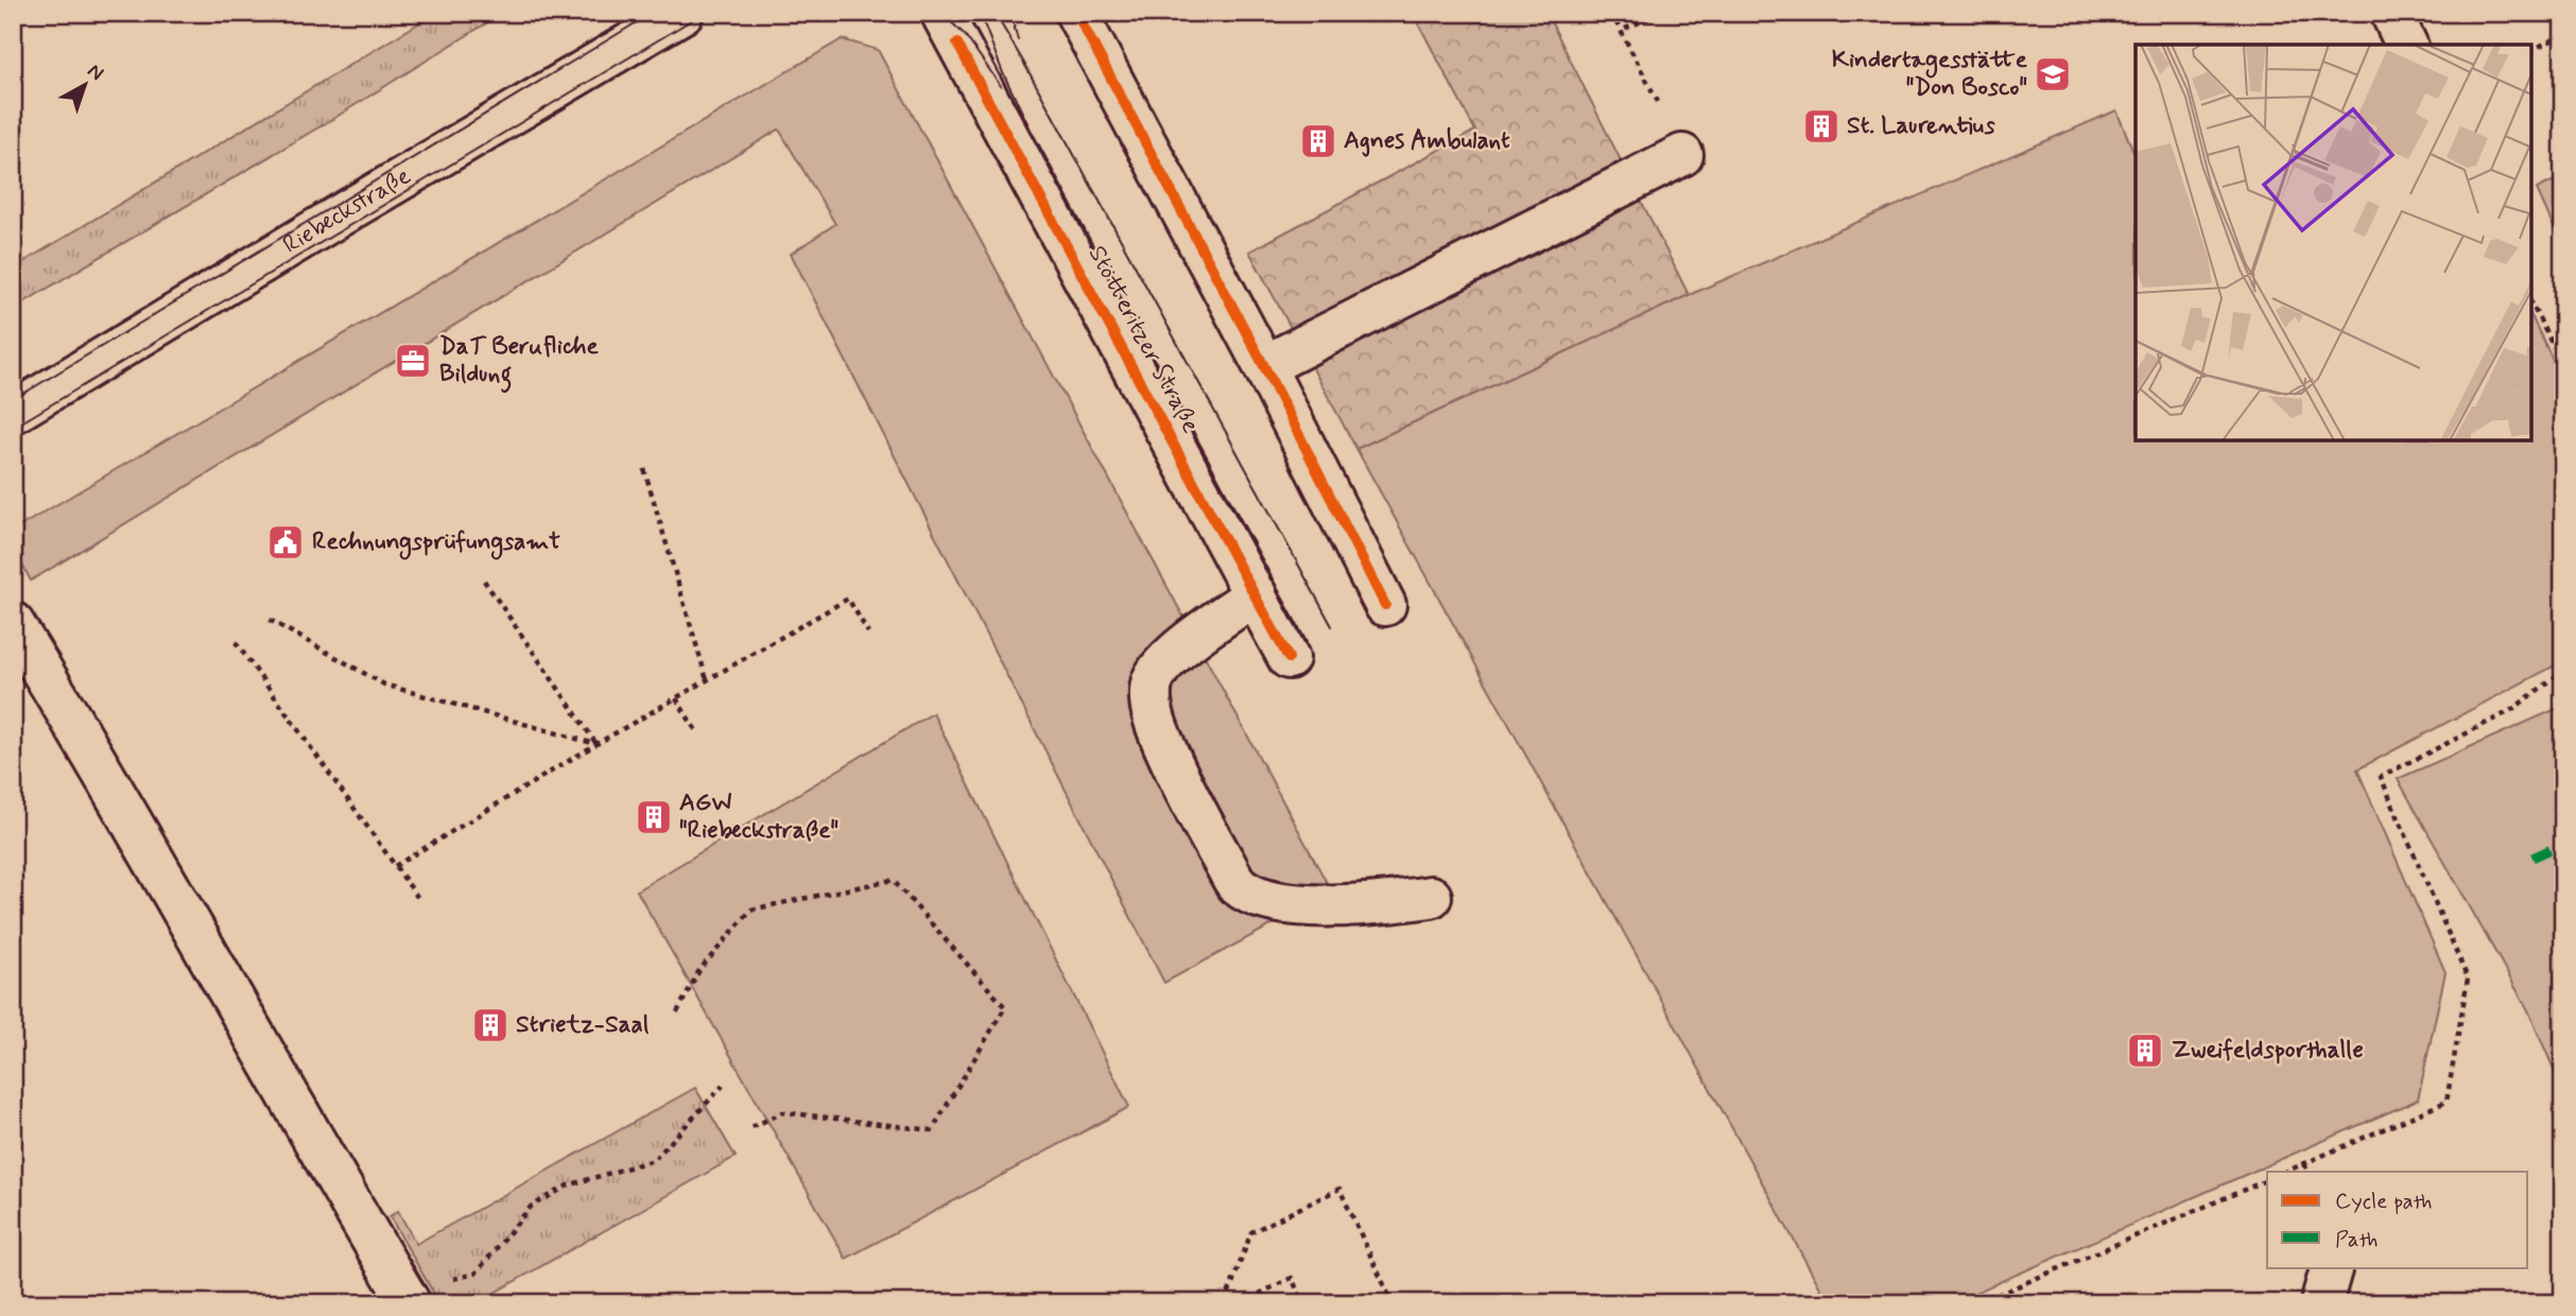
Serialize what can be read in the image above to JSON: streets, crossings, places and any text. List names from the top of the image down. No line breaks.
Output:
{"streets":{"street":["Riebeckstraße","Stötteritzer Straße"]},"places":{"school or university":["Kindertagesstätte \"Don Bosco\""],"building":["St. Laurentius","Agnes Ambulant","AGW \"Riebeckstraße\"","Strietz-Saal","Zweifeldsporthalle"],"office":["DaT Berufliche Bildung"],"public building":["Rechnungsprüfungsamt"]},"legend":["Cycle path","Path"],"north":"top right"}
